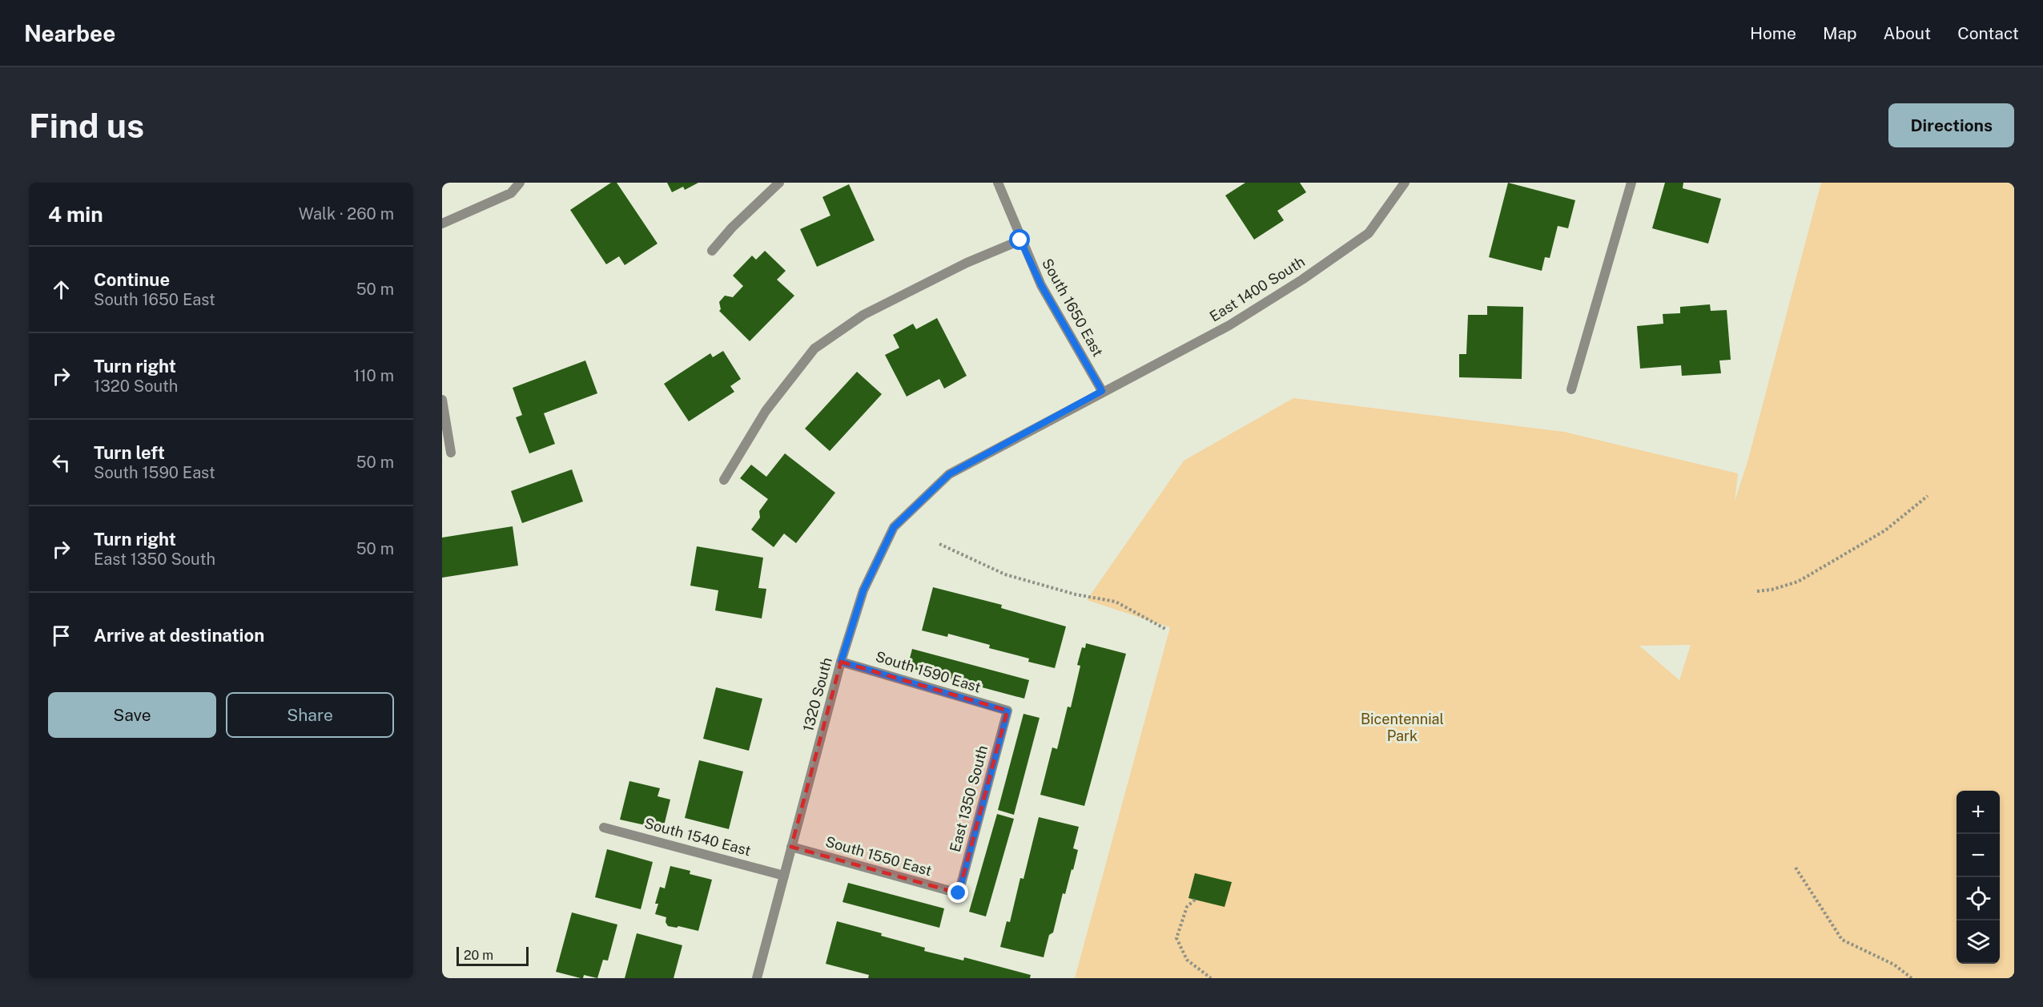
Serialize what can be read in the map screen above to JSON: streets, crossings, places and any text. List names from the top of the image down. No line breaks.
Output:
{"streets":{"street":["East 1400 South","South 1650 East","South 1590 East","1320 South","East 1350 South","South 1540 East","South 1550 East"]},"crossings":[["East 1400 South","South 1650 East"],["East 1400 South","1320 South"],["South 1650 East","1320 South"],["South 1590 East","1320 South"],["South 1590 East","East 1350 South"],["1320 South","South 1540 East"],["1320 South","South 1550 East"],["East 1350 South","South 1550 East"]],"parks":["Bicentennial Park"],"scale_bar":"20 m","page":{"header":"Nearbee","nav":["Home","Map","About","Contact"],"buttons":["Directions",["Save","Share"]],"title":"Find us","heading":["4 min","Walk · 260 m"],"list":[["Continue","South 1650 East","50 m"],["Turn right","1320 South","110 m"],["Turn left","South 1590 East","50 m"],["Turn right","East 1350 South","50 m"],"Arrive at destination"],"map_buttons":["+","−"],"scale":"20 m"}}
